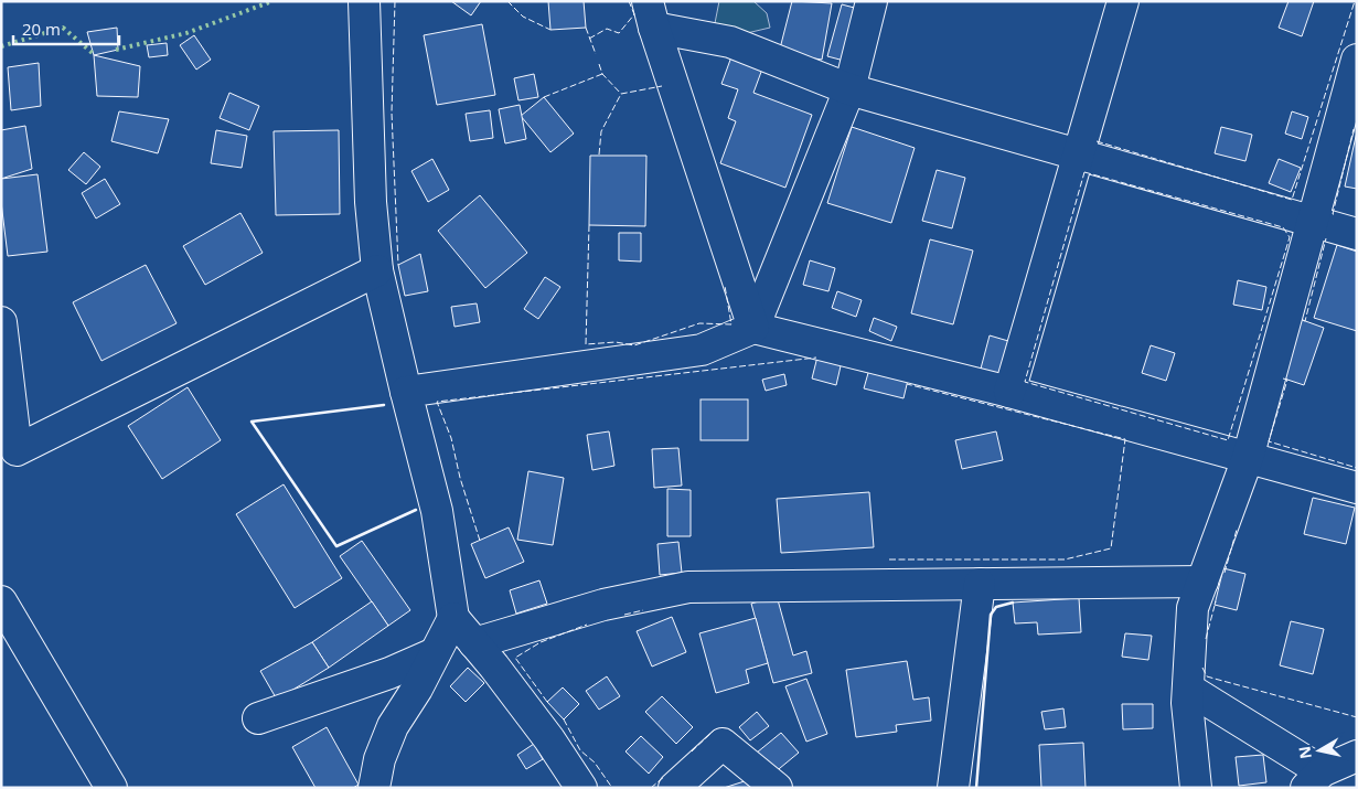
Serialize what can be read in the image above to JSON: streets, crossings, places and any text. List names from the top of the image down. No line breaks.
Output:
{"scale_bar":"20 m","north":"left"}
